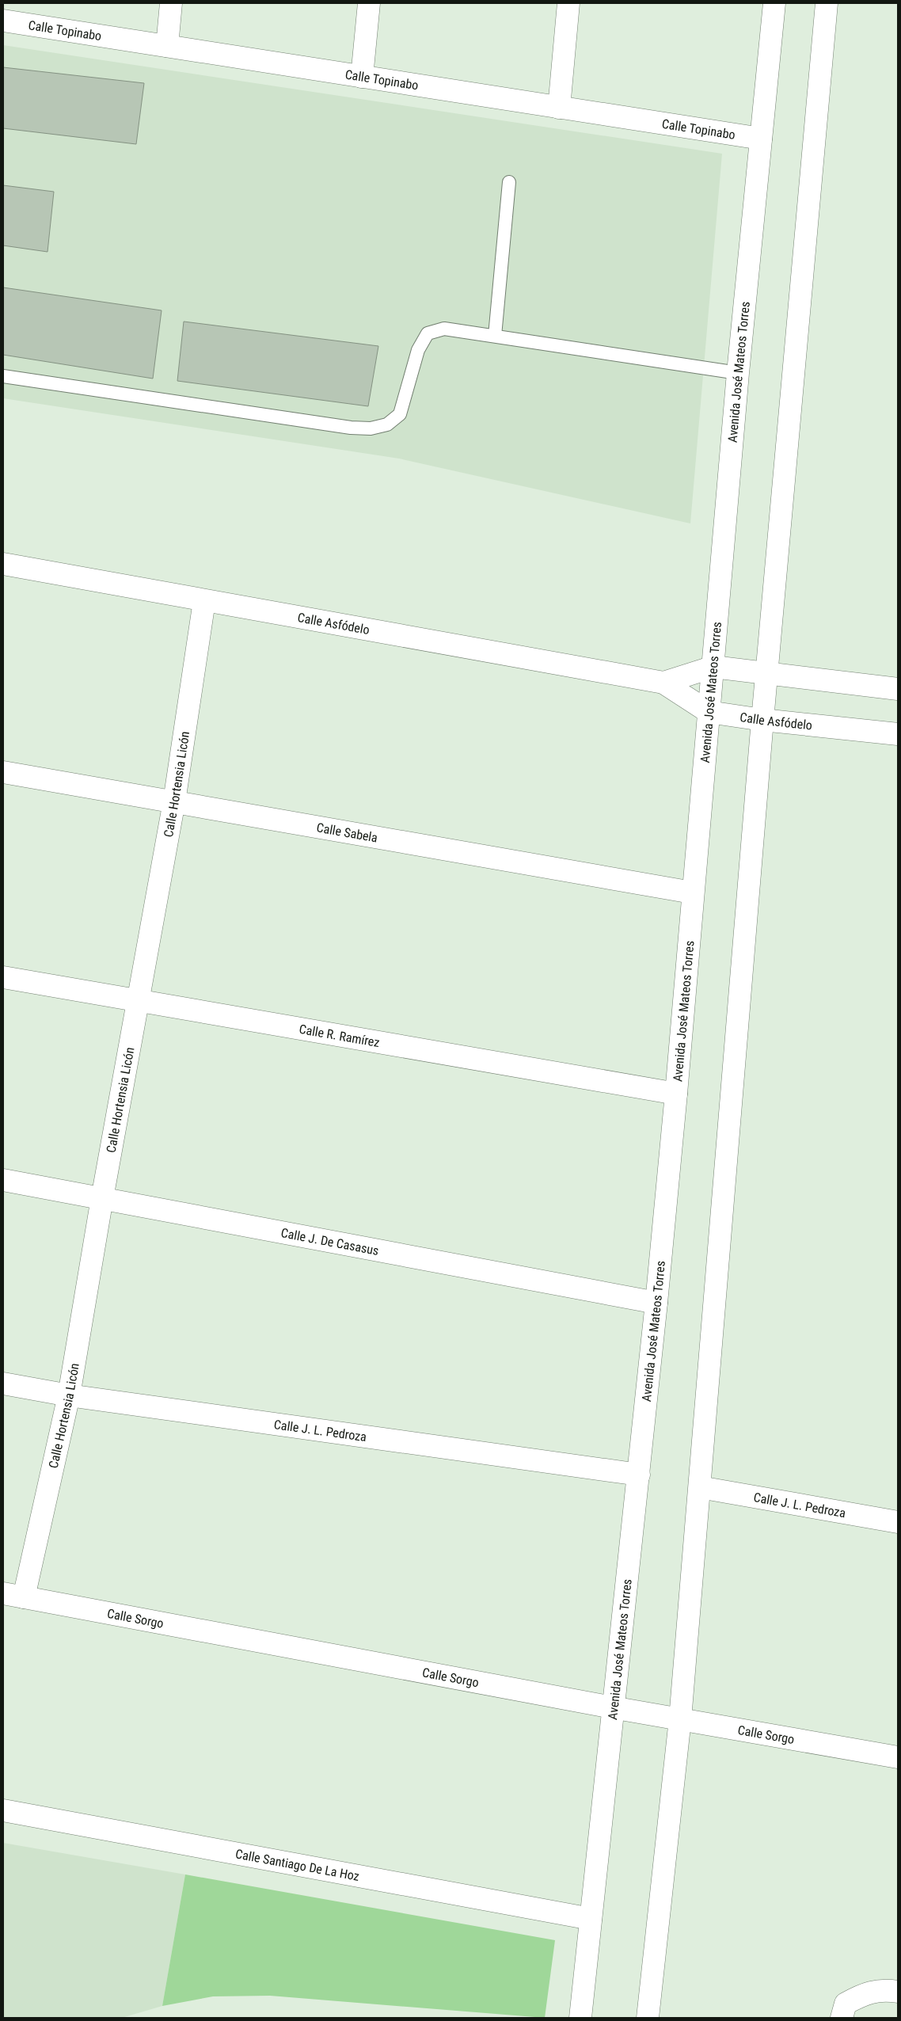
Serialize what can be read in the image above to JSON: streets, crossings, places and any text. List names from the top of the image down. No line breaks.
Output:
{"streets":{"street":["Calle Topinabo","Avenida José Mateos Torres","Calle Asfódelo","Calle Hortensia Licón","Calle Sabela","Calle R. Ramírez","Calle J. De Casasus","Calle J. L. Pedroza","Calle Sorgo","Calle Santiago De La Hoz"]},"crossings":[["Calle Topinabo","Avenida José Mateos Torres"],["Avenida José Mateos Torres","Calle Asfódelo"],["Avenida José Mateos Torres","Calle Sabela"],["Avenida José Mateos Torres","Calle R. Ramírez"],["Avenida José Mateos Torres","Calle J. De Casasus"],["Avenida José Mateos Torres","Calle J. L. Pedroza"],["Avenida José Mateos Torres","Calle Sorgo"],["Avenida José Mateos Torres","Calle Santiago De La Hoz"],["Calle Asfódelo","Calle Hortensia Licón"],["Calle Hortensia Licón","Calle Sabela"],["Calle Hortensia Licón","Calle R. Ramírez"],["Calle Hortensia Licón","Calle J. De Casasus"],["Calle Hortensia Licón","Calle J. L. Pedroza"],["Calle Hortensia Licón","Calle Sorgo"]]}
